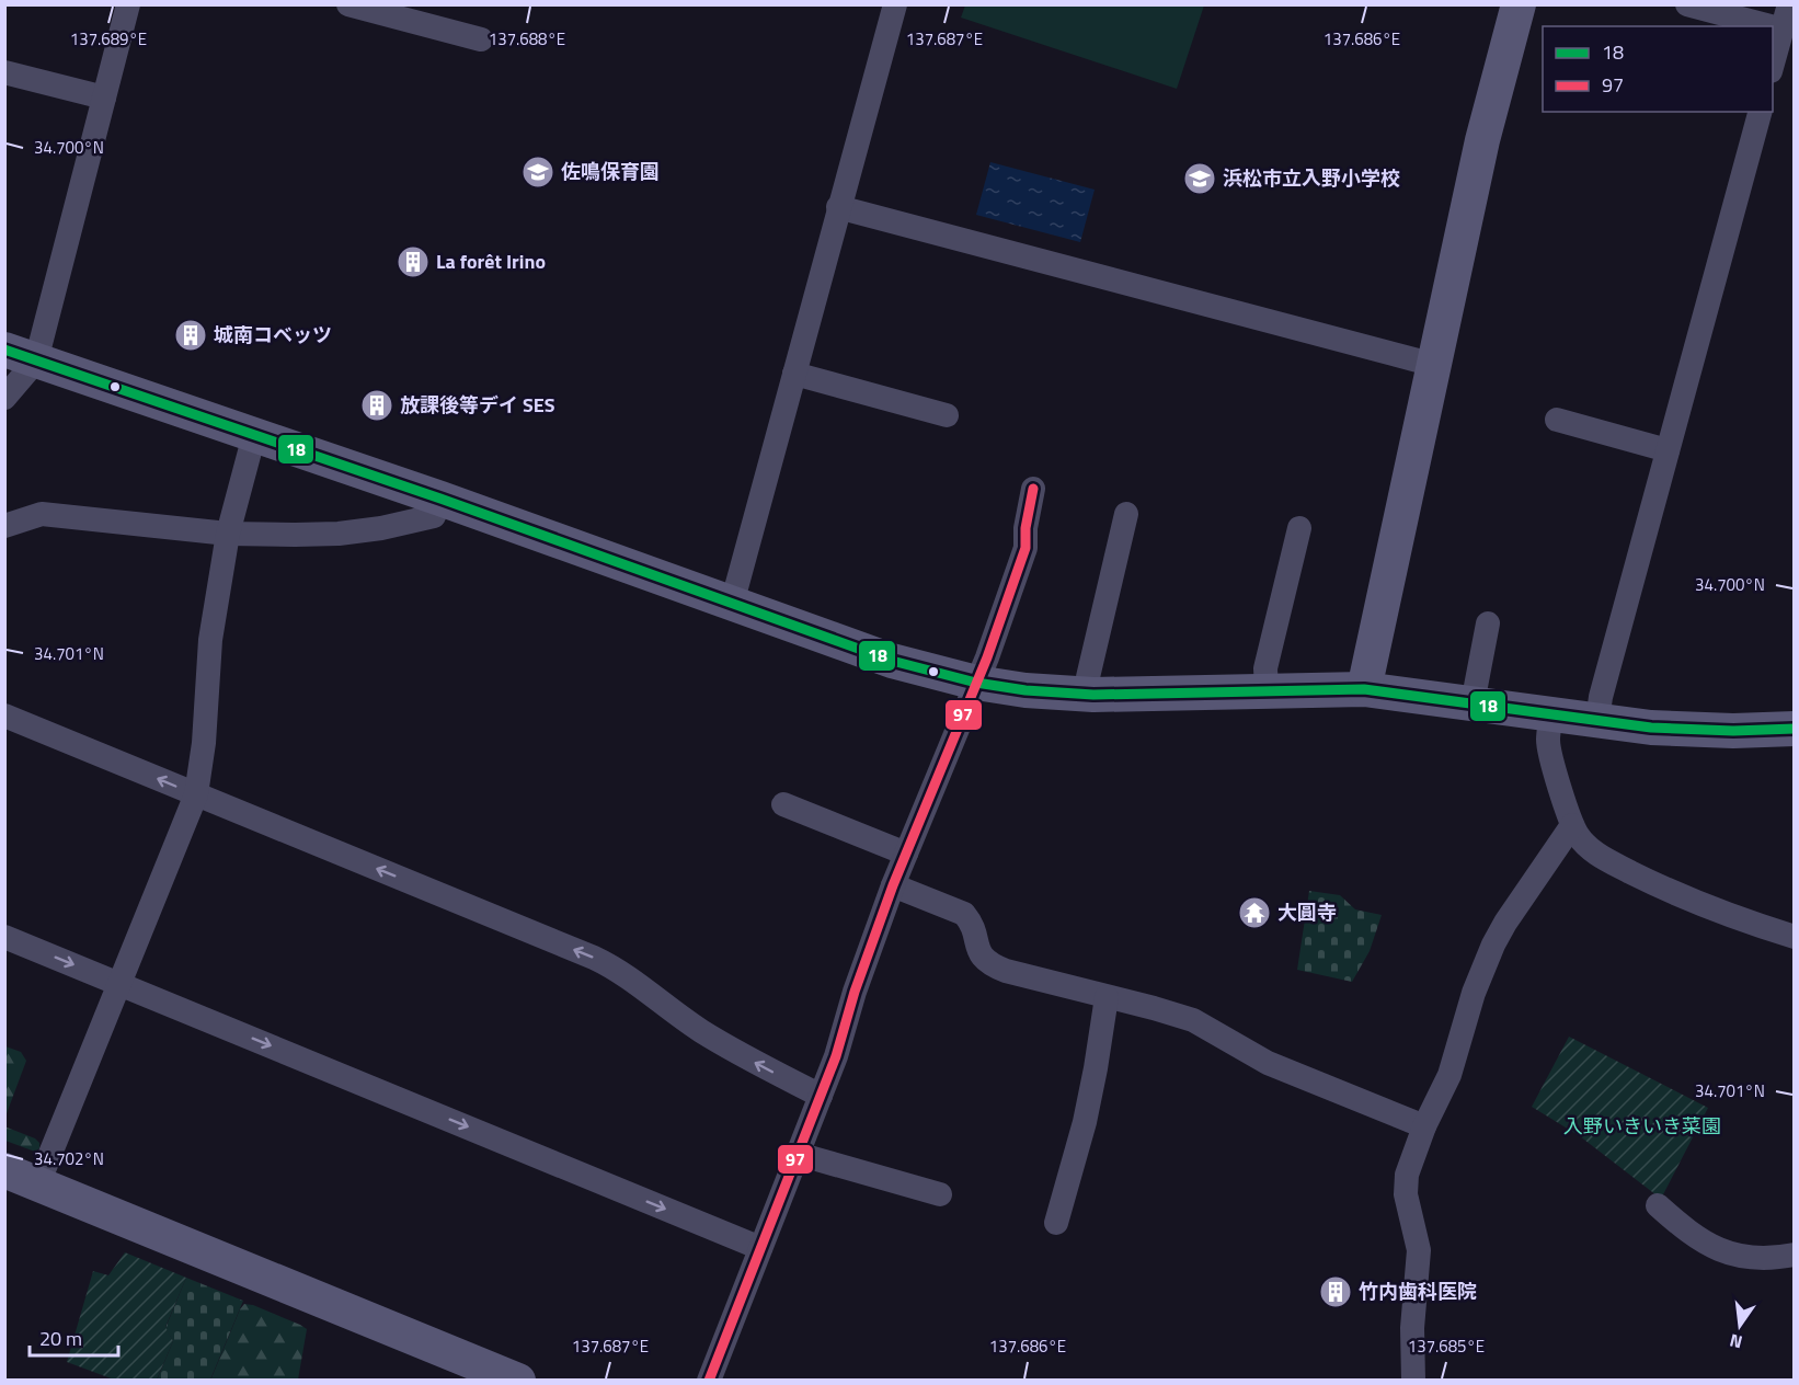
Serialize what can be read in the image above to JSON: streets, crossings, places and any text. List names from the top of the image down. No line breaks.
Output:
{"parks":["入野いきいき菜園"],"places":{"school or university":["佐鳴保育園","浜松市立入野小学校"],"building":["La forêt Irino","城南コベッツ","放課後等デイ SES","竹内歯科医院"],"temple":["大圓寺"]},"lines":["transit line 18","transit line 97"],"legend":["18","97"],"scale_bar":"20 m","north":"bottom","coordinates":["137.689°E","137.688°E","137.687°E","137.686°E","34.700°N","34.701°N","34.702°N","137.685°E"]}
